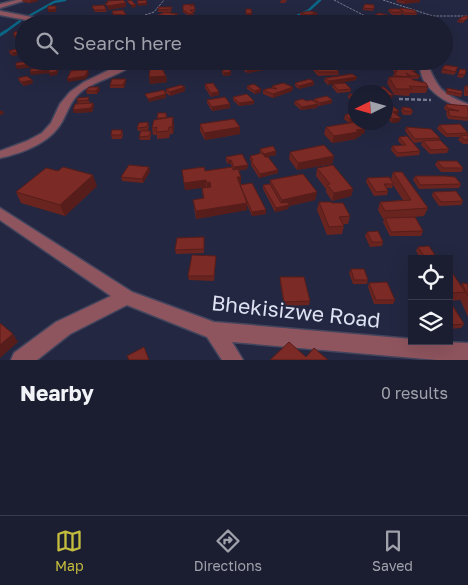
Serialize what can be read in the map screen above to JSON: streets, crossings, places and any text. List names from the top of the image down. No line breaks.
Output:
{"streets":{"street":["Bhekisizwe Road"]},"north":"left","page":{"search":"Search here","heading":["Nearby","0 results"],"nav":["Map","Directions","Saved"]}}
